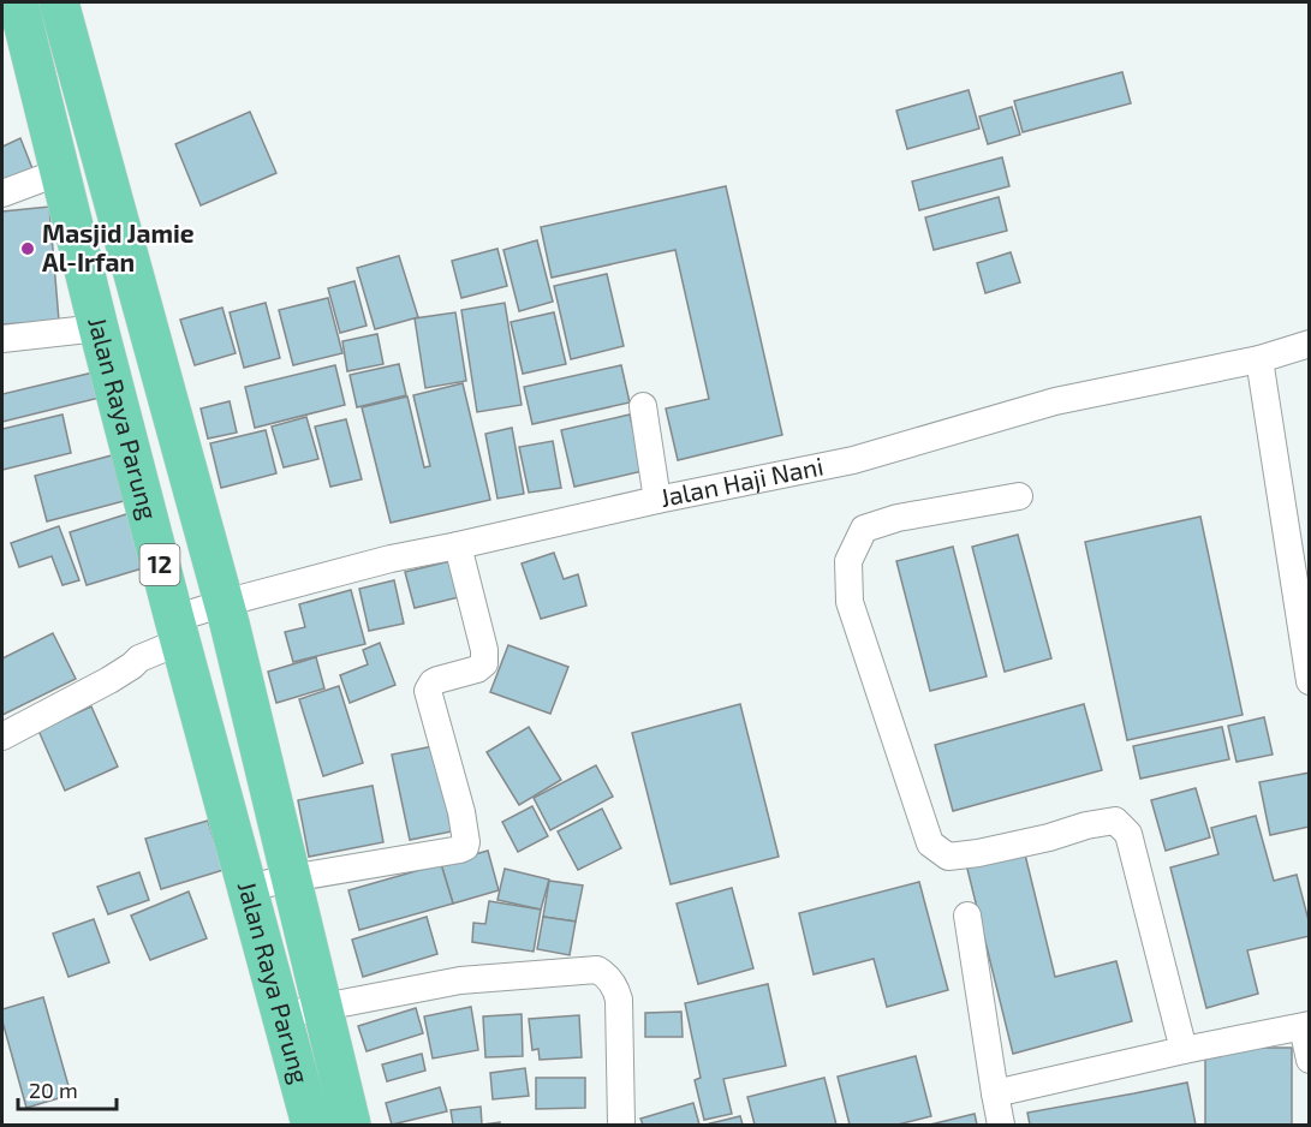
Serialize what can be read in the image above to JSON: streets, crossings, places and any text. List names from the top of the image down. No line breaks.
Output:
{"streets":{"highway":["Jalan Raya Parung","12"],"street":["Jalan Haji Nani"]},"crossings":[["Jalan Raya Parung","Jalan Haji Nani"]],"places":["Masjid Jamie Al-Irfan"],"scale_bar":"20 m"}
